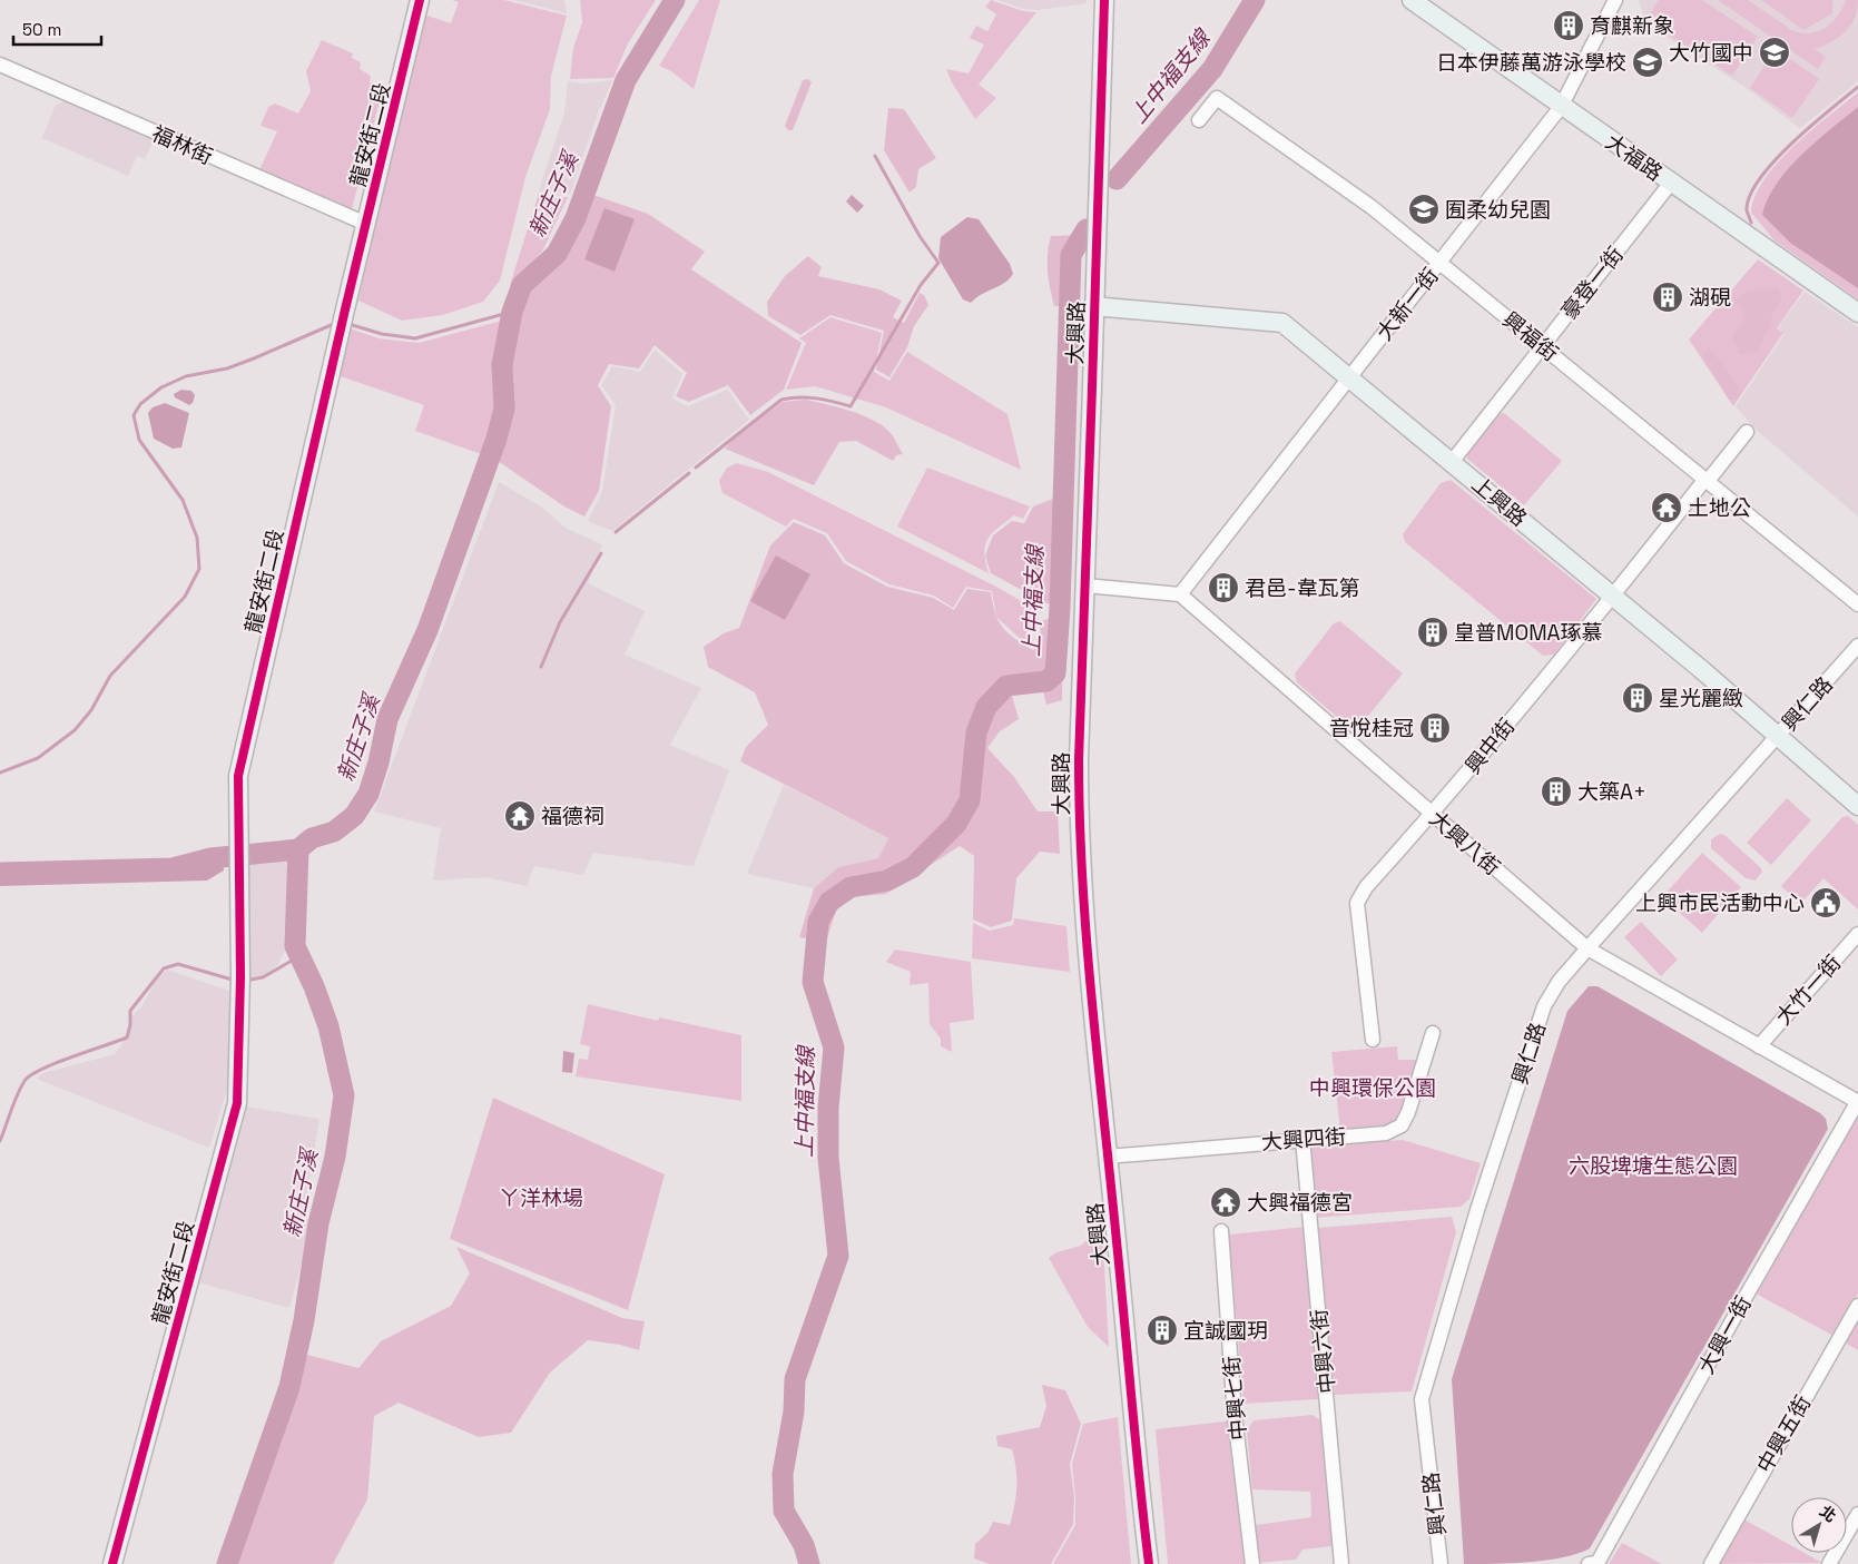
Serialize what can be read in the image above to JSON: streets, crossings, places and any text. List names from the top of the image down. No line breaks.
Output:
{"streets":{"street":["龍安街二段","福林街","大福路","豪登一街","大新一街","大興路","興福街","上興路","興仁路","興中街","大興八街","大竹一街","大興四街","大興一街","中興六街","中興七街","中興五街"]},"crossings":[["龍安街二段","福林街"],["大福路","豪登一街"],["大福路","大新一街"],["豪登一街","興福街"],["豪登一街","上興路"],["大新一街","興福街"],["大新一街","上興路"],["大新一街","大興八街"],["大興路","上興路"],["大興路","大興四街"],["興福街","興中街"],["上興路","興仁路"],["上興路","興中街"],["興仁路","大興八街"],["興中街","大興八街"],["大興八街","大竹一街"],["大興八街","大興一街"],["大興四街","中興六街"]],"water":["上中福支線","新庄子溪"],"parks":["中興環保公園","六股埤塘生態公園","ㄚ洋林場"],"places":{"building":["育麒新象","湖硯","君邑-韋瓦第","皇普MOMA琢慕","星光麗緻","音悅桂冠","大築A+","宜誠國玥"],"school or university":["大竹國中","日本伊藤萬游泳學校","囿柔幼兒園"],"temple":["土地公","福德祠","大興福德宮"],"public building":["上興市民活動中心"]},"scale_bar":"50 m","north":"top right"}
